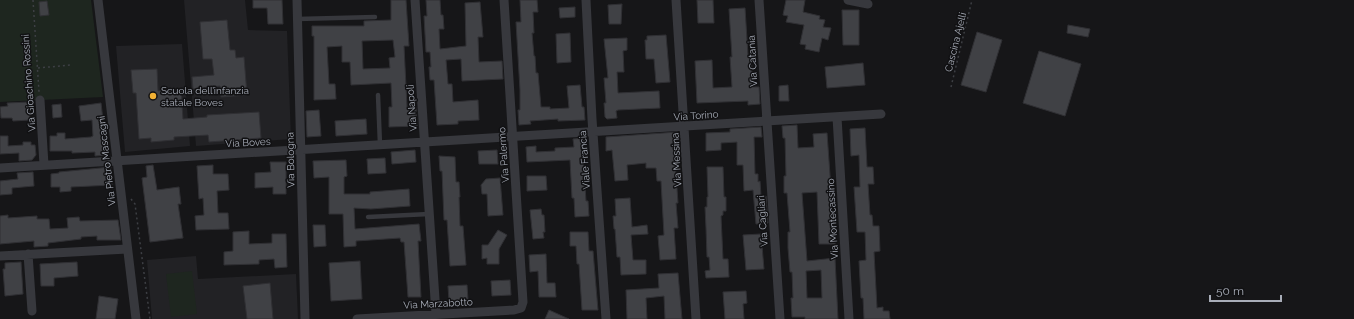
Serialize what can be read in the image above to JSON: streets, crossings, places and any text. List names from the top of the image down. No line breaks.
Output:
{"streets":{"street":["Via Catania","Via Gioachino Rossini","Via Napoli","Via Torino","Via Boves","Via Palermo","Via Bologna","Viale Francia","Via Messina","Via Pietro Mascagni","Via Montecassino","Via Cagliari","Via Marzabotto"],"path":["Cascina Ajelli"]},"crossings":[["Via Catania","Via Torino"],["Via Catania","Via Cagliari"],["Via Gioachino Rossini","Via Boves"],["Via Napoli","Via Boves"],["Via Napoli","Via Marzabotto"],["Via Torino","Via Boves"],["Via Torino","Via Palermo"],["Via Torino","Viale Francia"],["Via Torino","Via Messina"],["Via Torino","Via Montecassino"],["Via Torino","Via Cagliari"],["Via Boves","Via Palermo"],["Via Boves","Via Bologna"],["Via Boves","Via Pietro Mascagni"],["Via Palermo","Via Marzabotto"]],"places":["Scuola dell’infanzia statale Boves"],"scale_bar":"50 m"}
